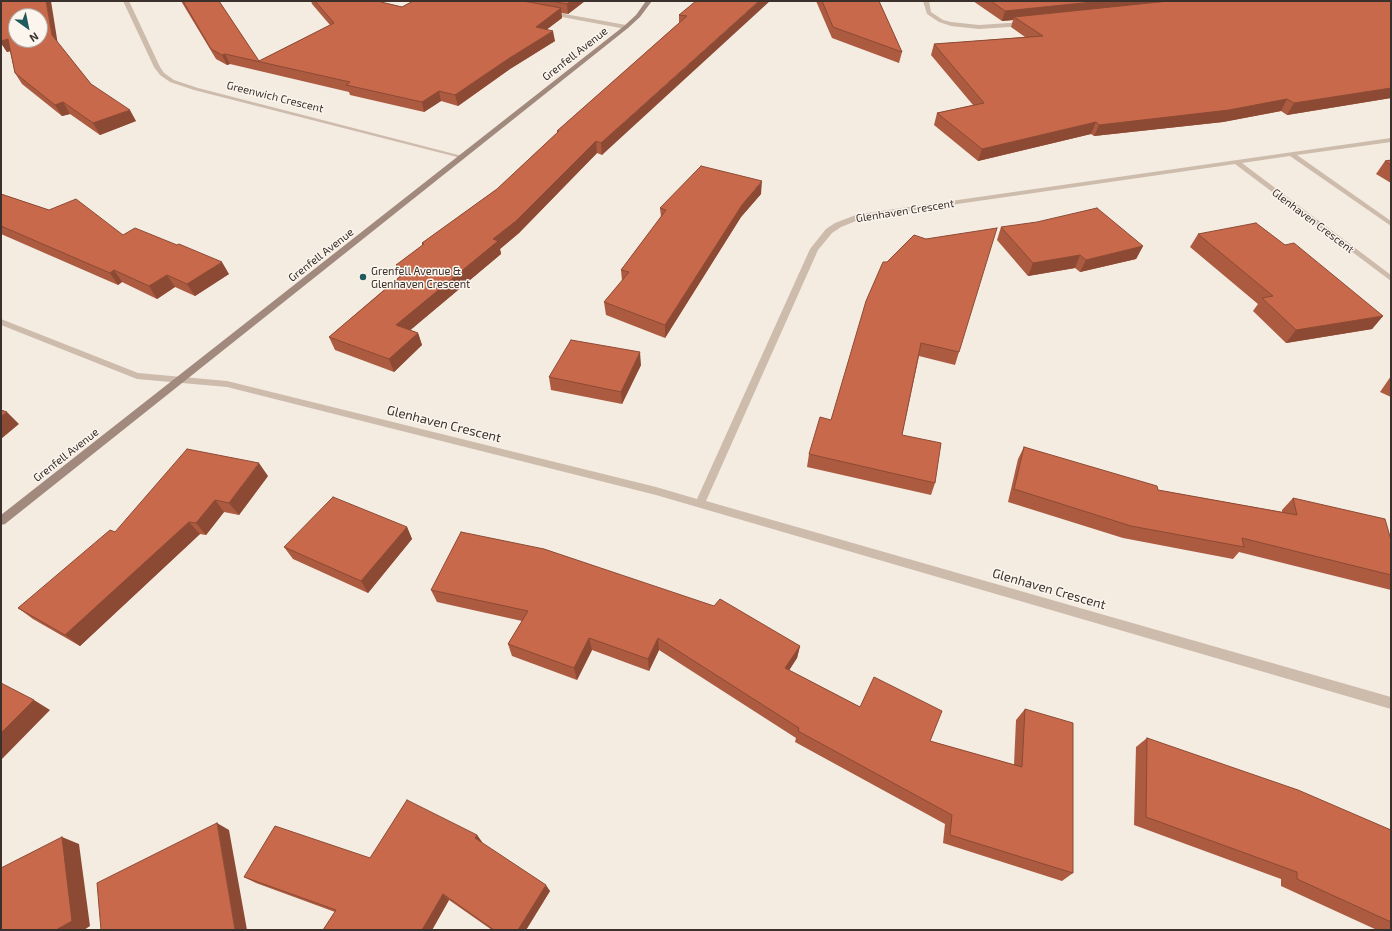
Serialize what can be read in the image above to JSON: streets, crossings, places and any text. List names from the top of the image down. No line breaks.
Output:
{"streets":{"street":["Grenfell Avenue","Greenwich Crescent","Glenhaven Crescent"]},"crossings":[["Grenfell Avenue","Greenwich Crescent"],["Grenfell Avenue","Glenhaven Crescent"]],"places":["Grenfell Avenue & Glenhaven Crescent"],"north":"bottom right"}
